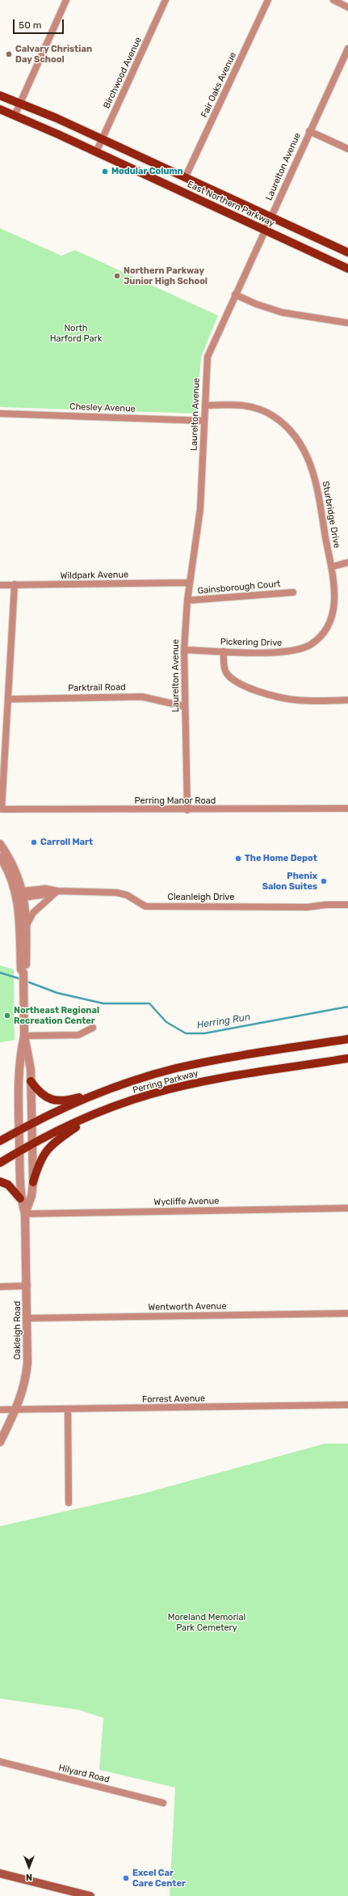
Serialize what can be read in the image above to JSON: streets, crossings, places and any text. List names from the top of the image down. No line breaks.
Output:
{"streets":{"main road":["East Northern Parkway","Perring Parkway"],"street":["Birchwood Avenue","Fair Oaks Avenue","Laurelton Avenue","Chesley Avenue","Sturbridge Drive","Wildpark Avenue","Gainsborough Court","Pickering Drive","Parktrail Road","Perring Manor Road","Cleanleigh Drive","Wycliffe Avenue","Wentworth Avenue","Oakleigh Road","Forrest Avenue","Hilyard Road"]},"crossings":[["Birchwood Avenue","East Northern Parkway"],["Fair Oaks Avenue","East Northern Parkway"],["Laurelton Avenue","East Northern Parkway"],["Laurelton Avenue","Chesley Avenue"],["Laurelton Avenue","Sturbridge Drive"],["Laurelton Avenue","Wildpark Avenue"],["Laurelton Avenue","Gainsborough Court"],["Laurelton Avenue","Pickering Drive"],["Laurelton Avenue","Parktrail Road"],["Laurelton Avenue","Perring Manor Road"],["Sturbridge Drive","Pickering Drive"],["Cleanleigh Drive","Oakleigh Road"],["Perring Parkway","Oakleigh Road"],["Wycliffe Avenue","Oakleigh Road"],["Wentworth Avenue","Oakleigh Road"],["Oakleigh Road","Forrest Avenue"]],"water":["Herring Run"],"parks":["North Harford Park","Moreland Memorial Park Cemetery"],"places":["Calvary Christian Day School","Modular Column","Northern Parkway Junior High School","Carroll Mart","The Home Depot","Phenix Salon Suites","Northeast Regional Recreation Center","Excel Car Care Center"],"scale_bar":"50 m","north":"bottom"}
